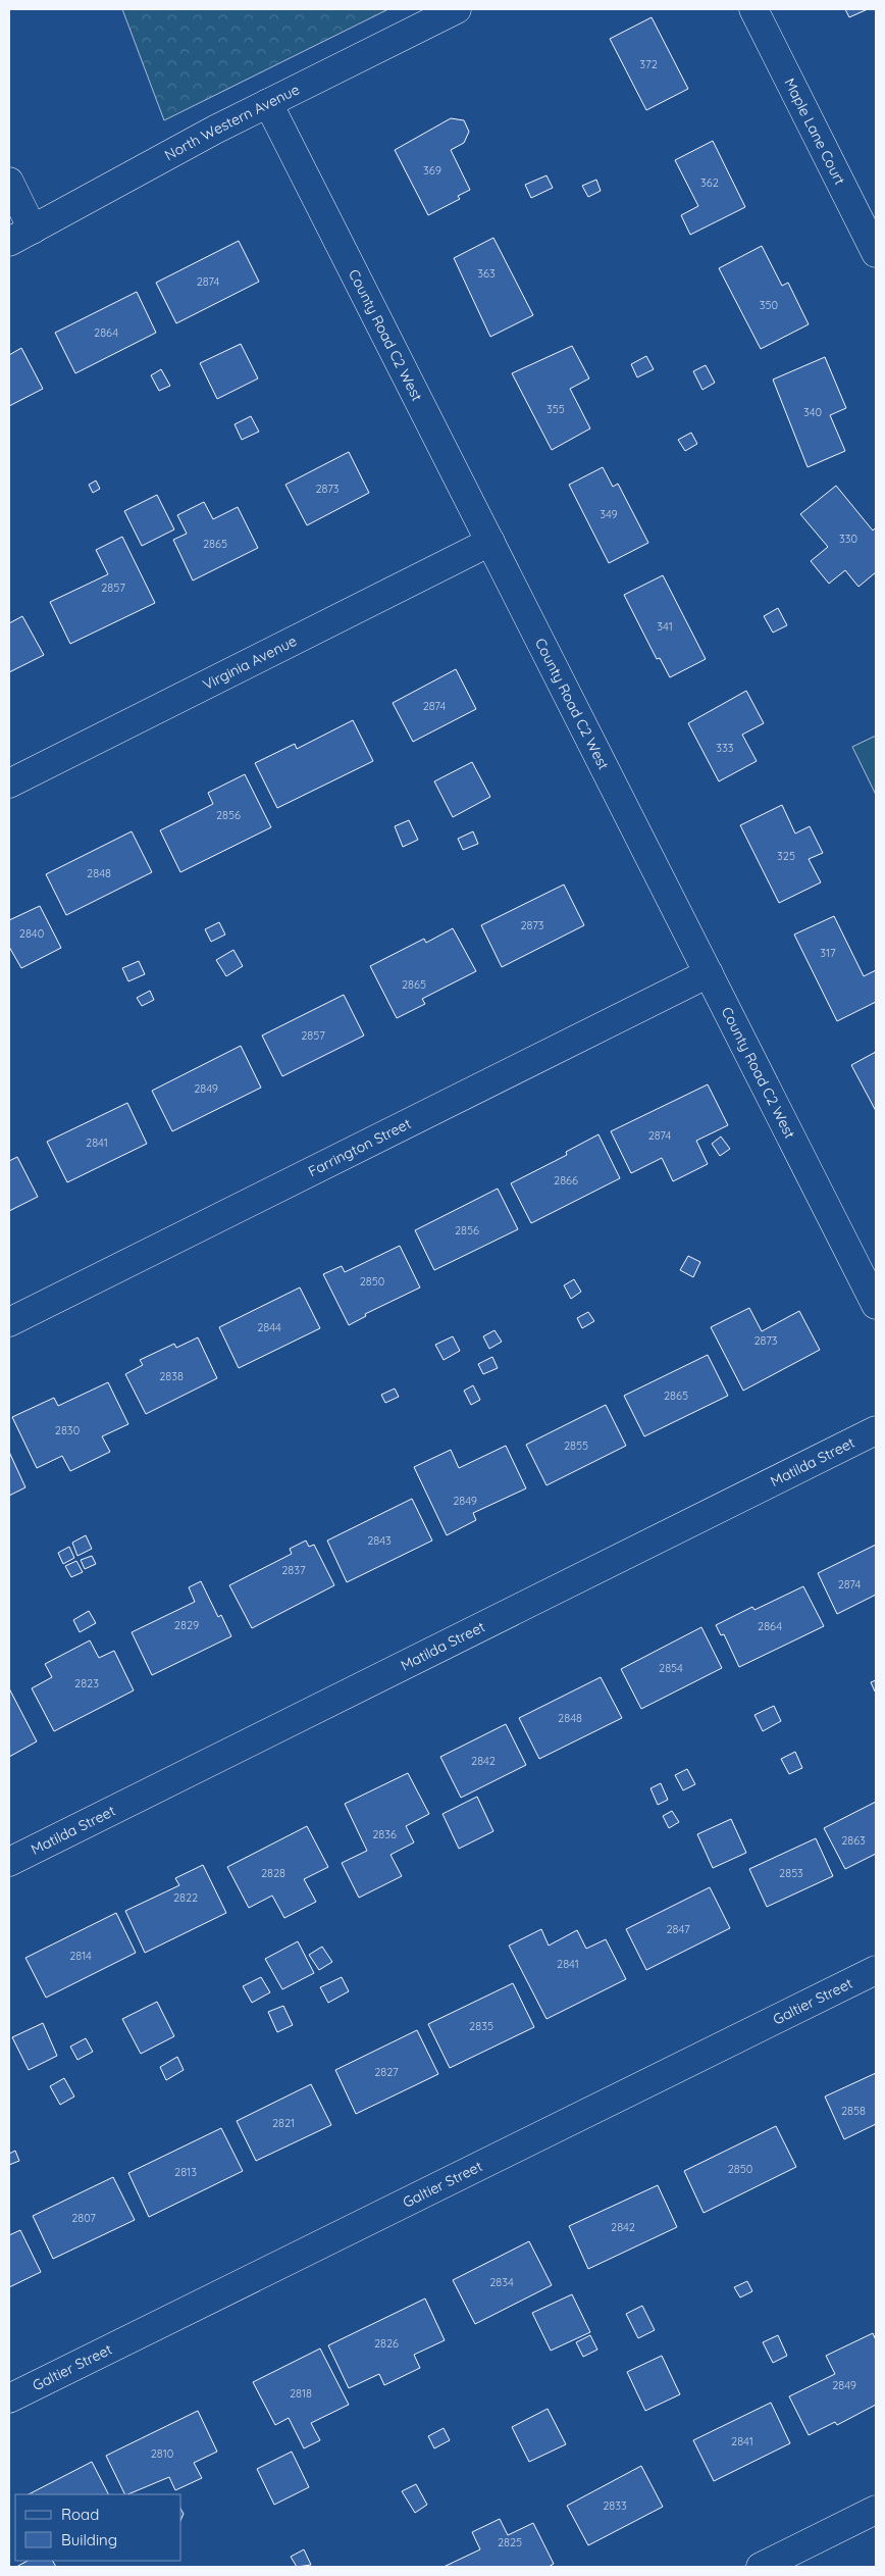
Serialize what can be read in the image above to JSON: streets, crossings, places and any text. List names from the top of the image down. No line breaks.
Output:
{"streets":{"street":["North Western Avenue","Maple Lane Court","County Road C2 West","Virginia Avenue","Farrington Street","Matilda Street","Galtier Street"]},"crossings":[["North Western Avenue","County Road C2 West"],["County Road C2 West","Virginia Avenue"],["County Road C2 West","Farrington Street"]],"house_numbers":["372","369","362","363","2874","350","2864","355","340","2873","349","330","2865","2857","341","2874","333","2856","325","2848","2873","2840","317","2865","2857","2849","2874","2841","2866","2856","2850","2844","2873","2838","2865","2830","2855","2849","2843","2837","2874","2829","2864","2854","2823","2848","2842","2836","2863","2828","2853","2822","2847","2814","2841","2835","2827","2858","2821","2850","2813","2807","2842","2834","2826","2849","2818","2841","2810","2833","2825"],"legend":["Road","Building"]}
